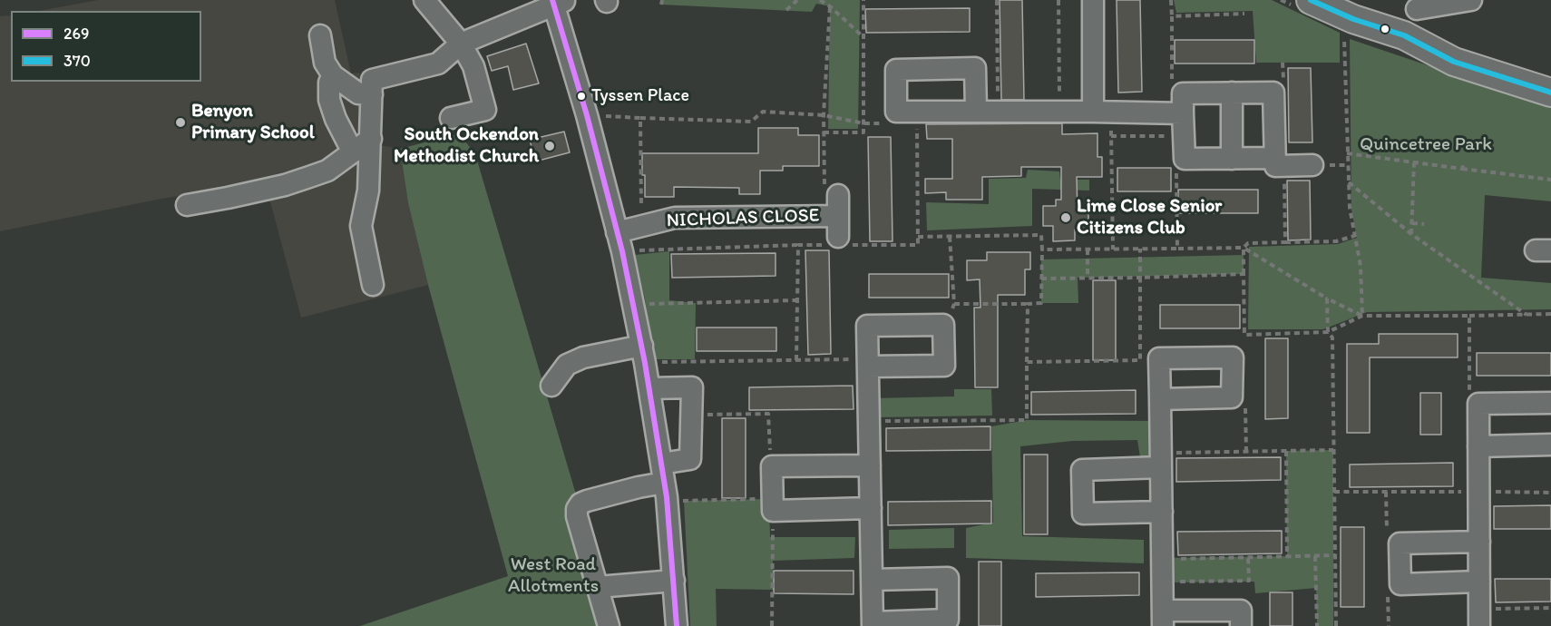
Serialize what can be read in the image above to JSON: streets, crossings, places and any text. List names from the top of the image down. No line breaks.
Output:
{"streets":{"street":["NICHOLAS CLOSE"]},"parks":["Quincetree Park","West Road Allotments"],"places":["Tyssen Place","Benyon Primary School","South Ockendon Methodist Church","Lime Close Senior Citizens Club"],"lines":["transit line 269","transit line 370"],"legend":["269","370"]}
